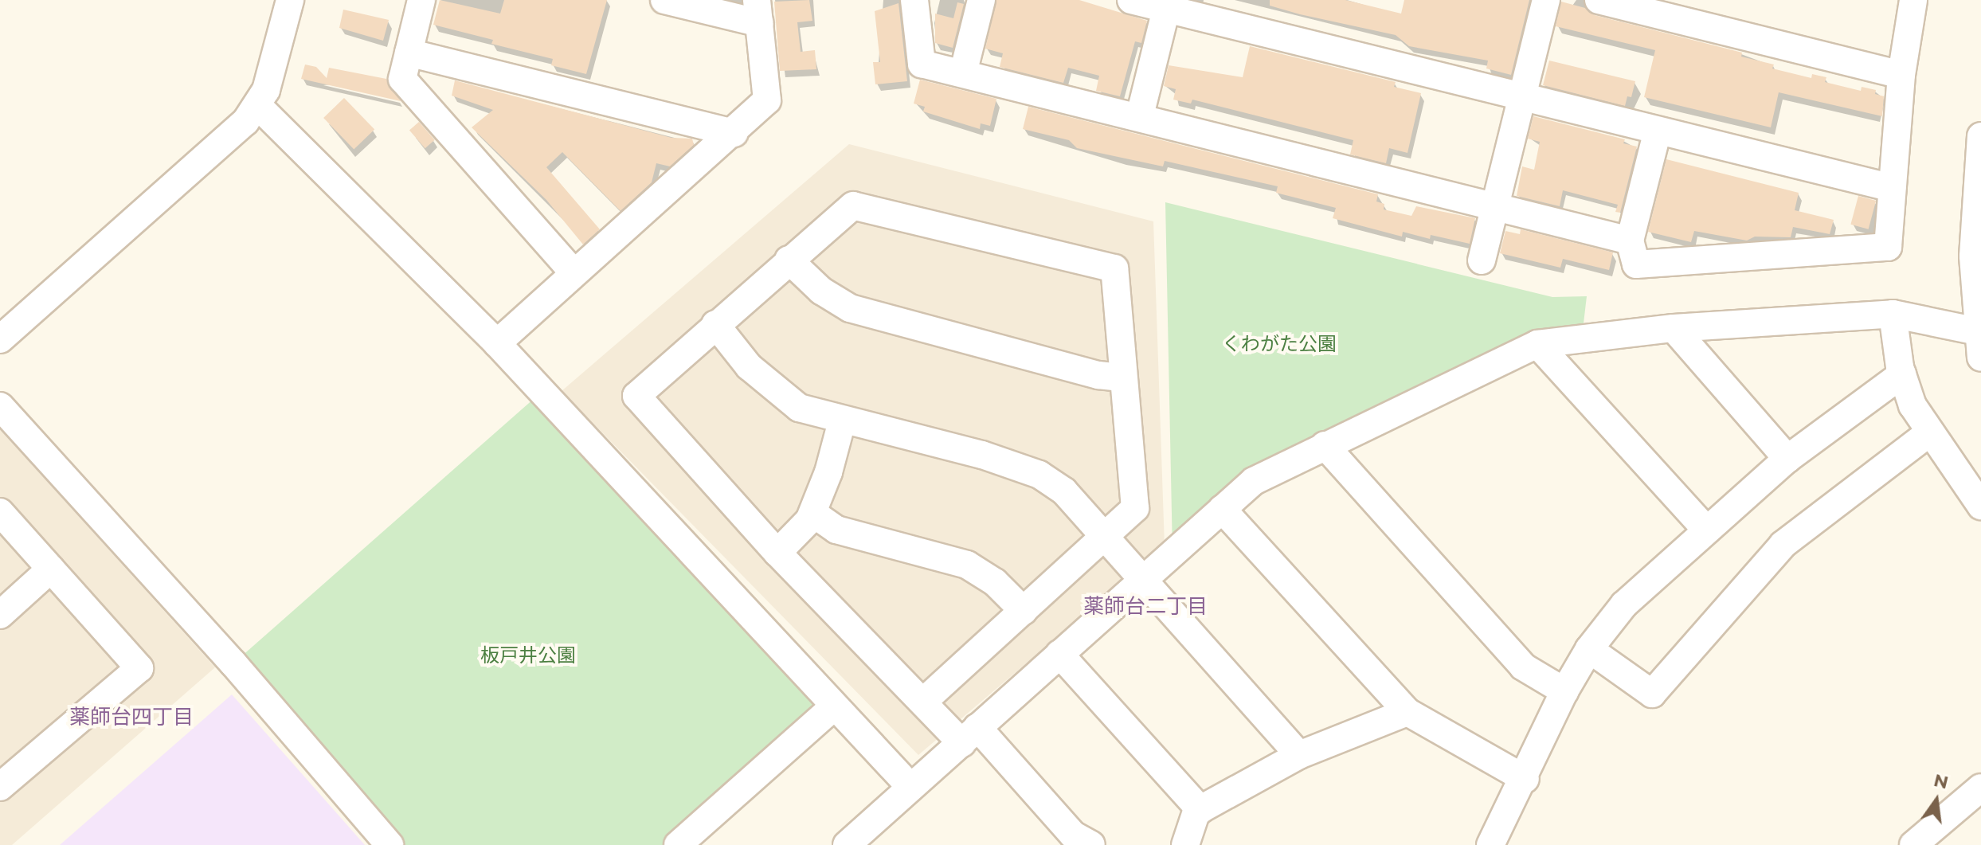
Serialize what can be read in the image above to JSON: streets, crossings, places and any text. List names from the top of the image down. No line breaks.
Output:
{"districts":["薬師台二丁目","薬師台四丁目"],"parks":["くわがた公園","板戸井公園"],"north":"top"}
